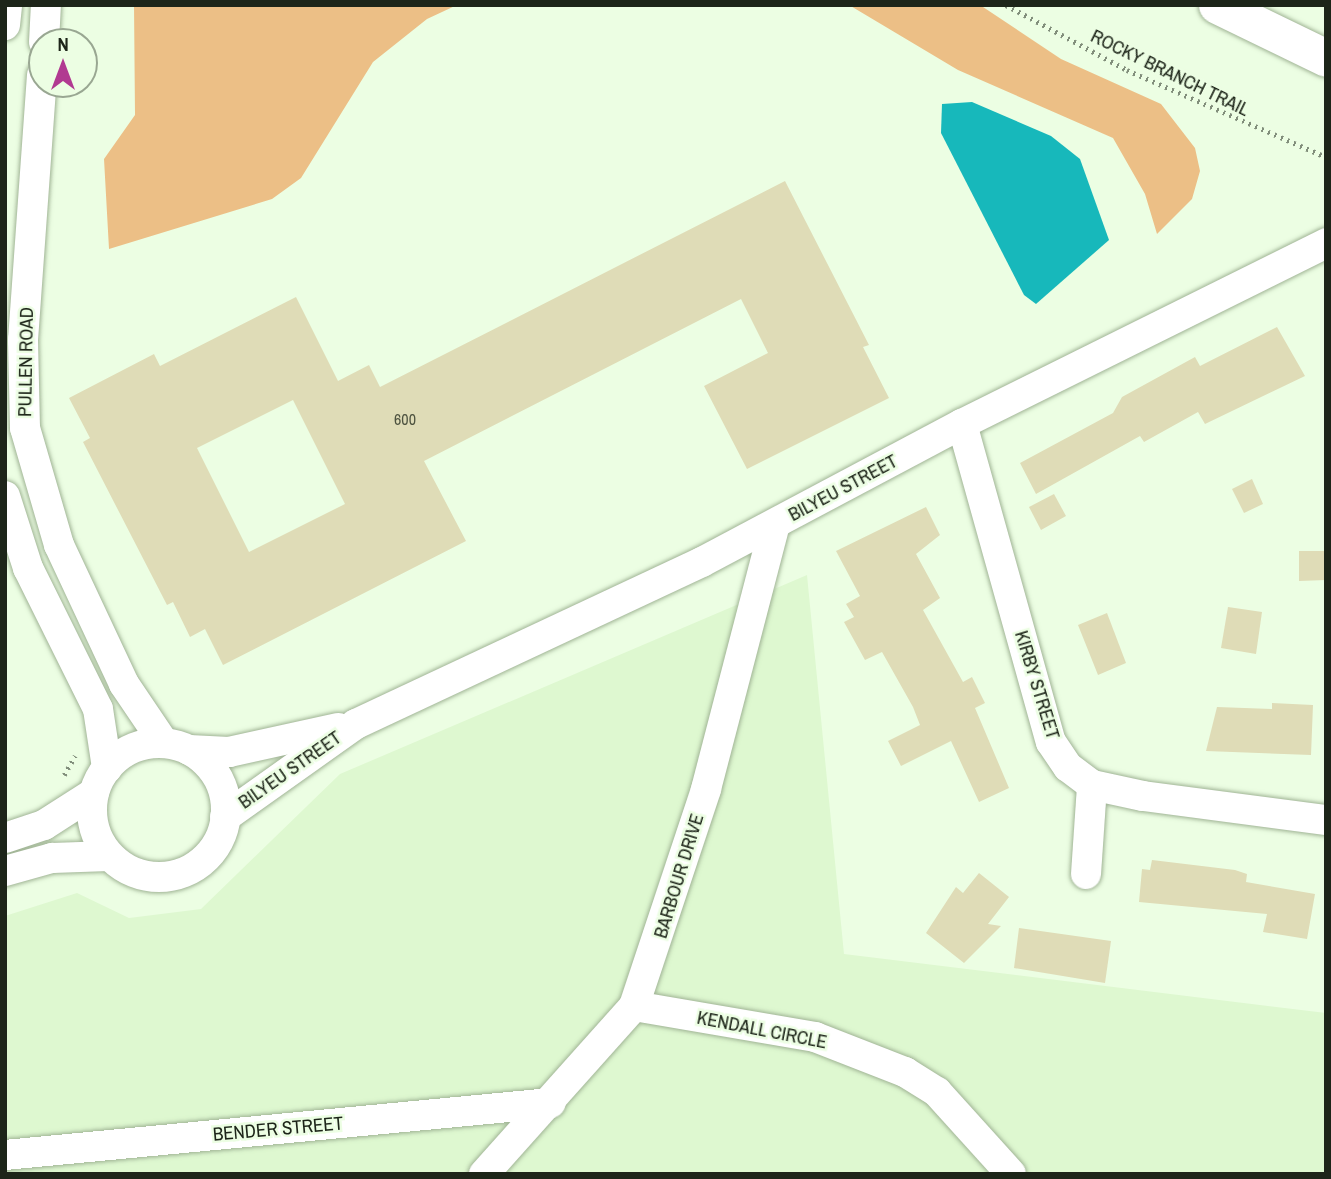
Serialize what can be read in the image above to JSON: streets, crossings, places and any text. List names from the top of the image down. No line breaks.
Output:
{"streets":{"street":["PULLEN ROAD","BILYEU STREET","KIRBY STREET","BARBOUR DRIVE","KENDALL CIRCLE","BENDER STREET"],"path":["ROCKY BRANCH TRAIL"]},"crossings":[["PULLEN ROAD","BILYEU STREET"],["BILYEU STREET","KIRBY STREET"],["BILYEU STREET","BARBOUR DRIVE"],["BARBOUR DRIVE","KENDALL CIRCLE"],["BARBOUR DRIVE","BENDER STREET"]],"house_numbers":["600"],"north":"top"}
